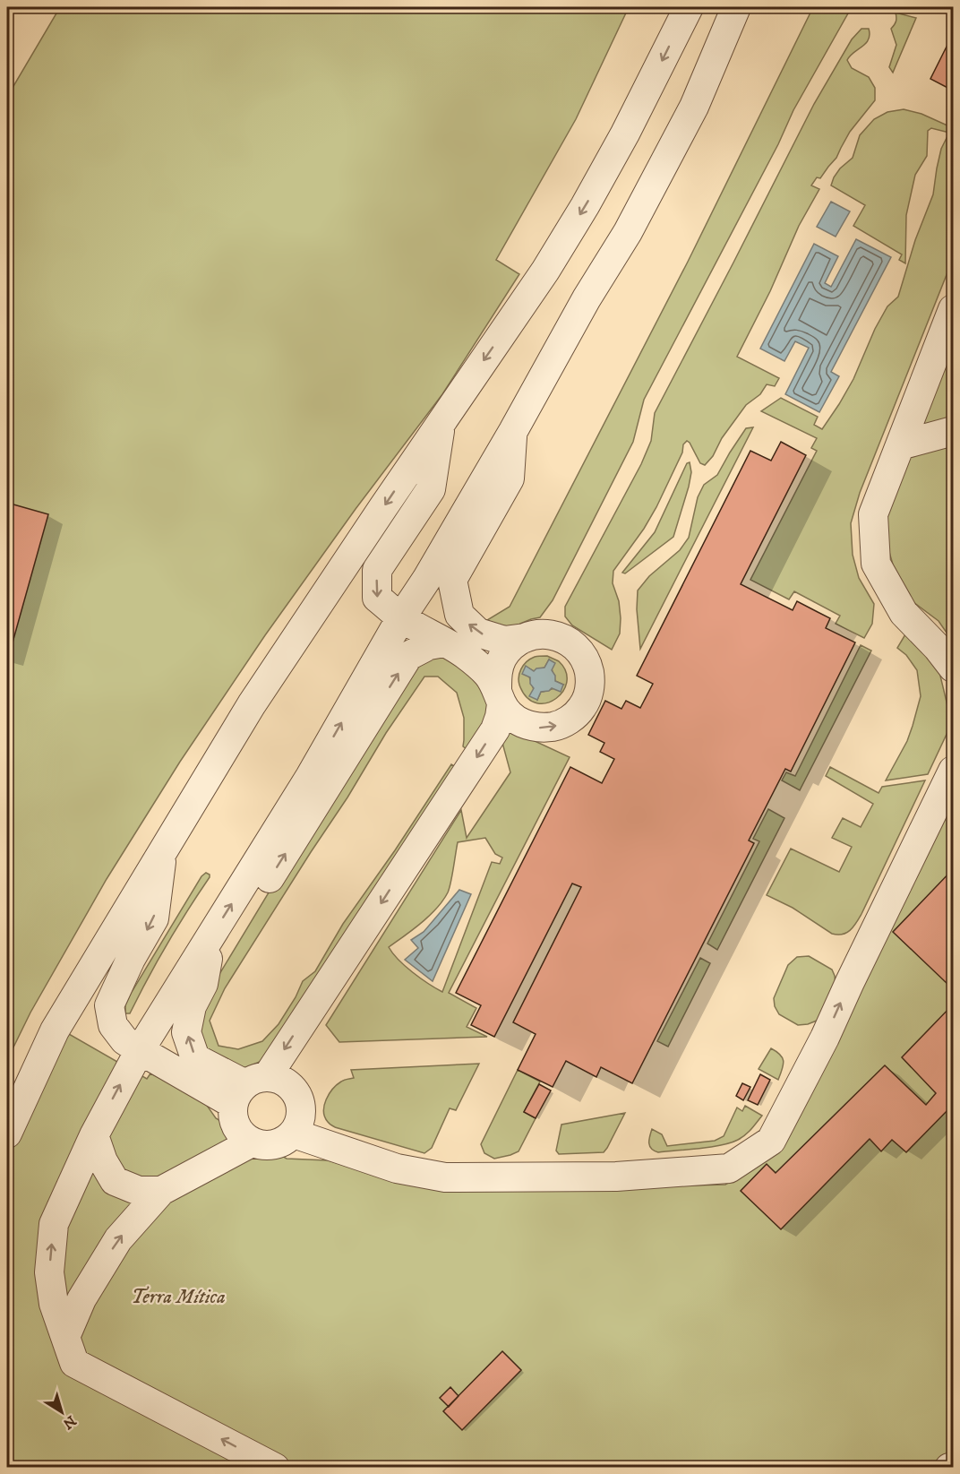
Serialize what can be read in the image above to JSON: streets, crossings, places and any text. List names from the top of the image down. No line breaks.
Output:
{"parks":["Terra Mítica"],"north":"bottom right"}
